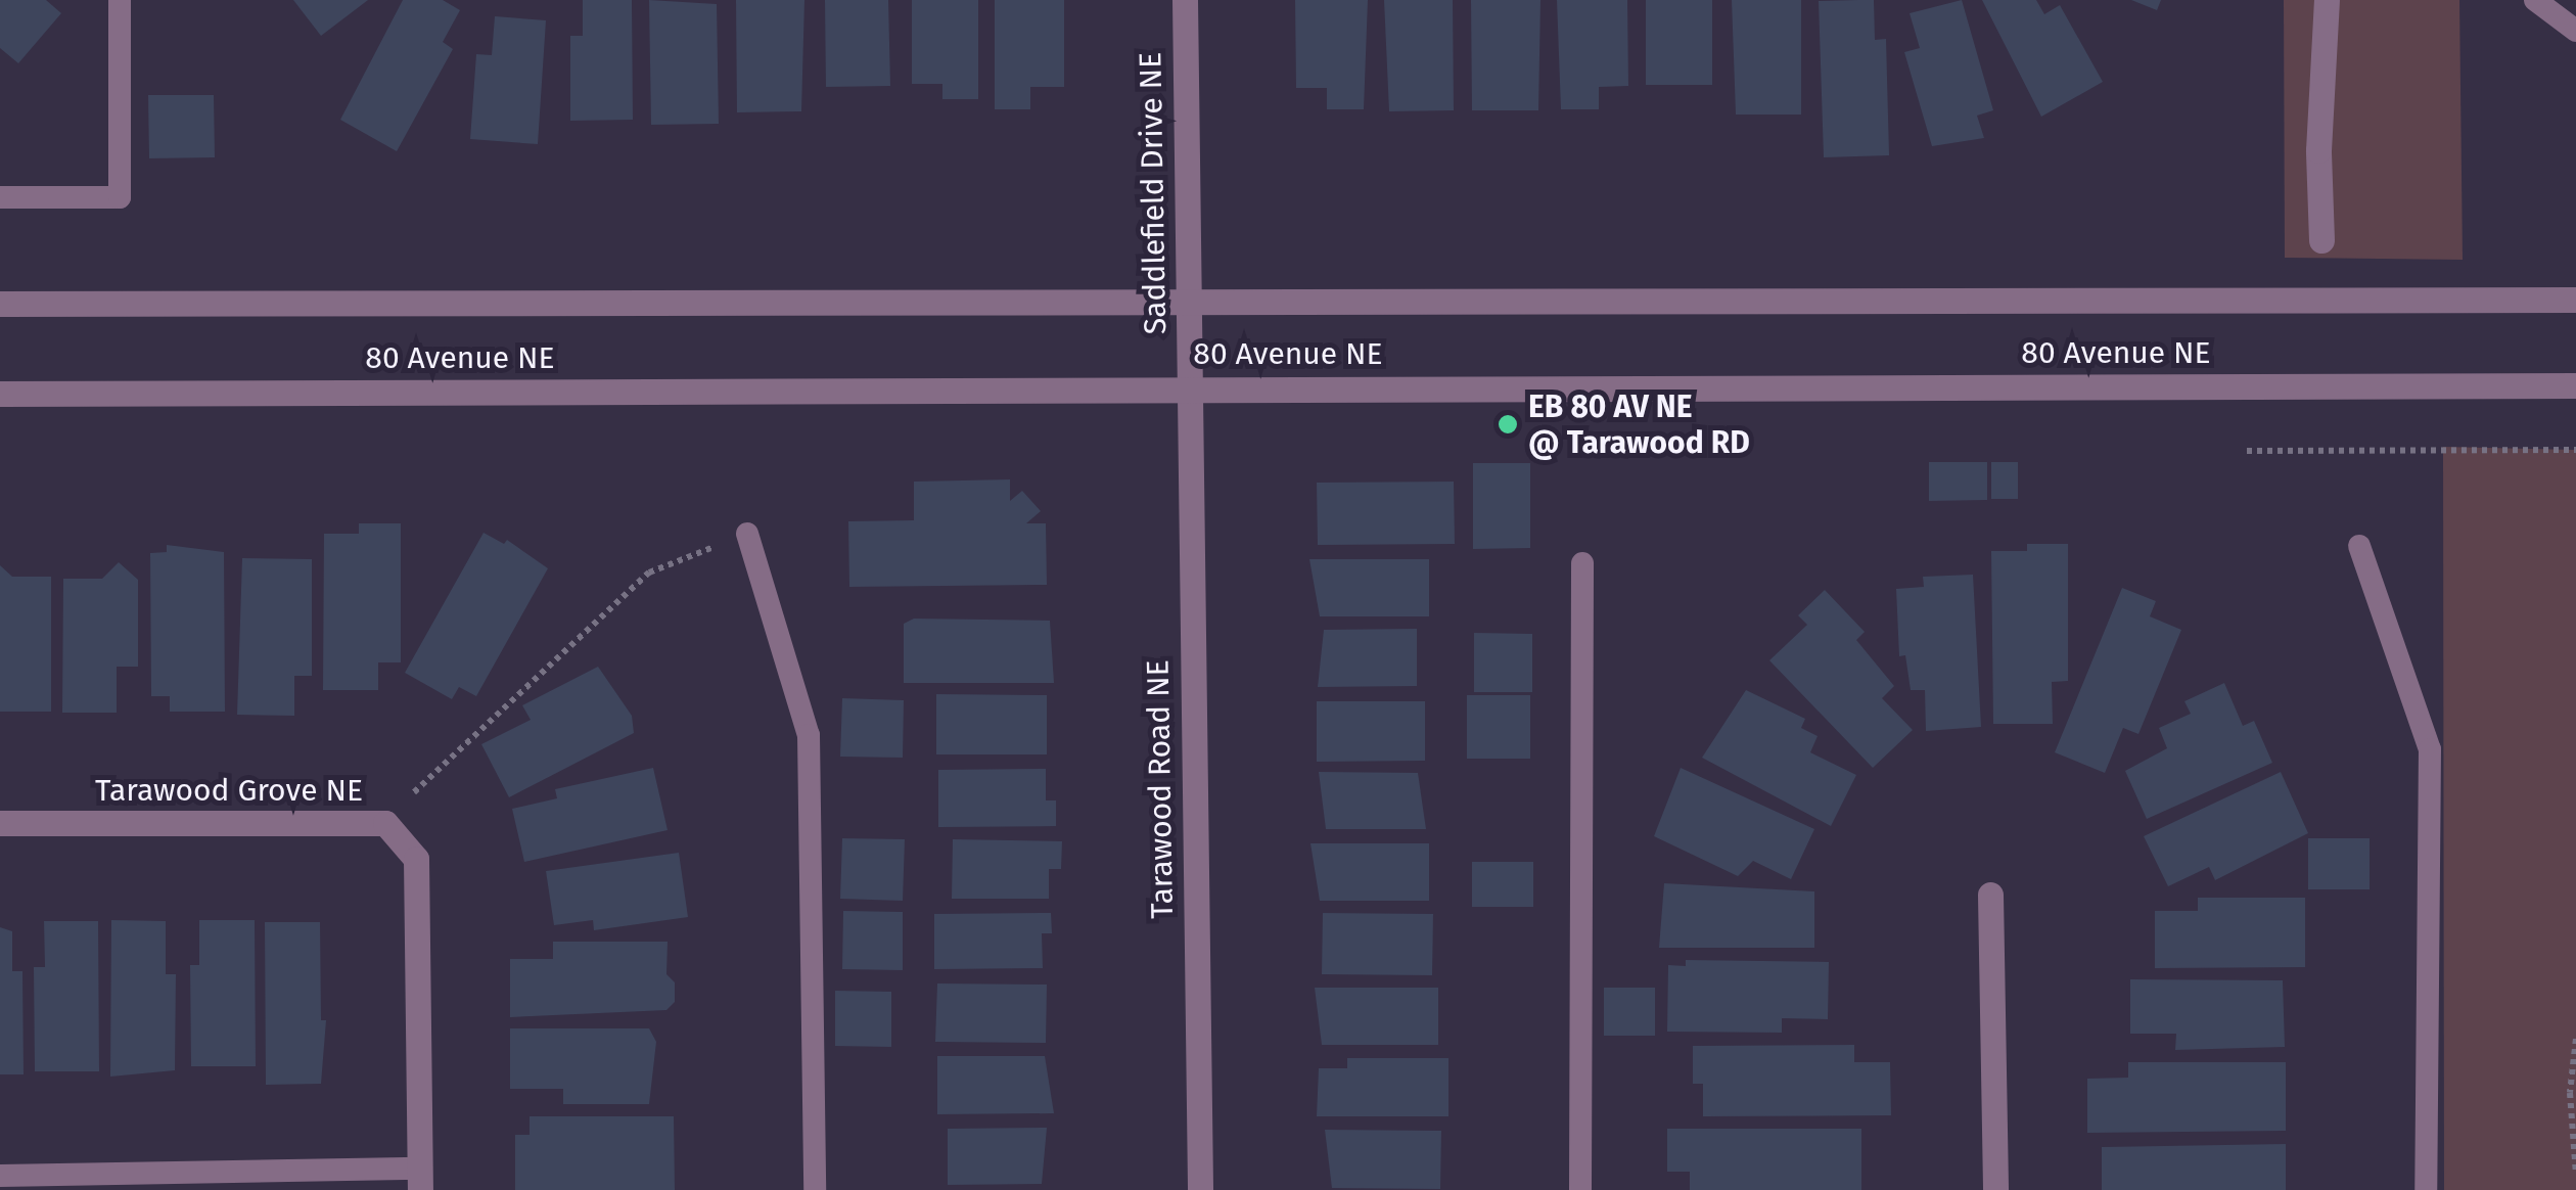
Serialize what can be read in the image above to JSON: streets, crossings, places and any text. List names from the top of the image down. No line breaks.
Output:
{"streets":{"street":["Saddlefield Drive NE","80 Avenue NE","Tarawood Road NE","Tarawood Grove NE"]},"crossings":[["Saddlefield Drive NE","80 Avenue NE"],["Saddlefield Drive NE","Tarawood Road NE"],["80 Avenue NE","Tarawood Road NE"]],"places":["EB 80 AV NE @ Tarawood RD"]}
